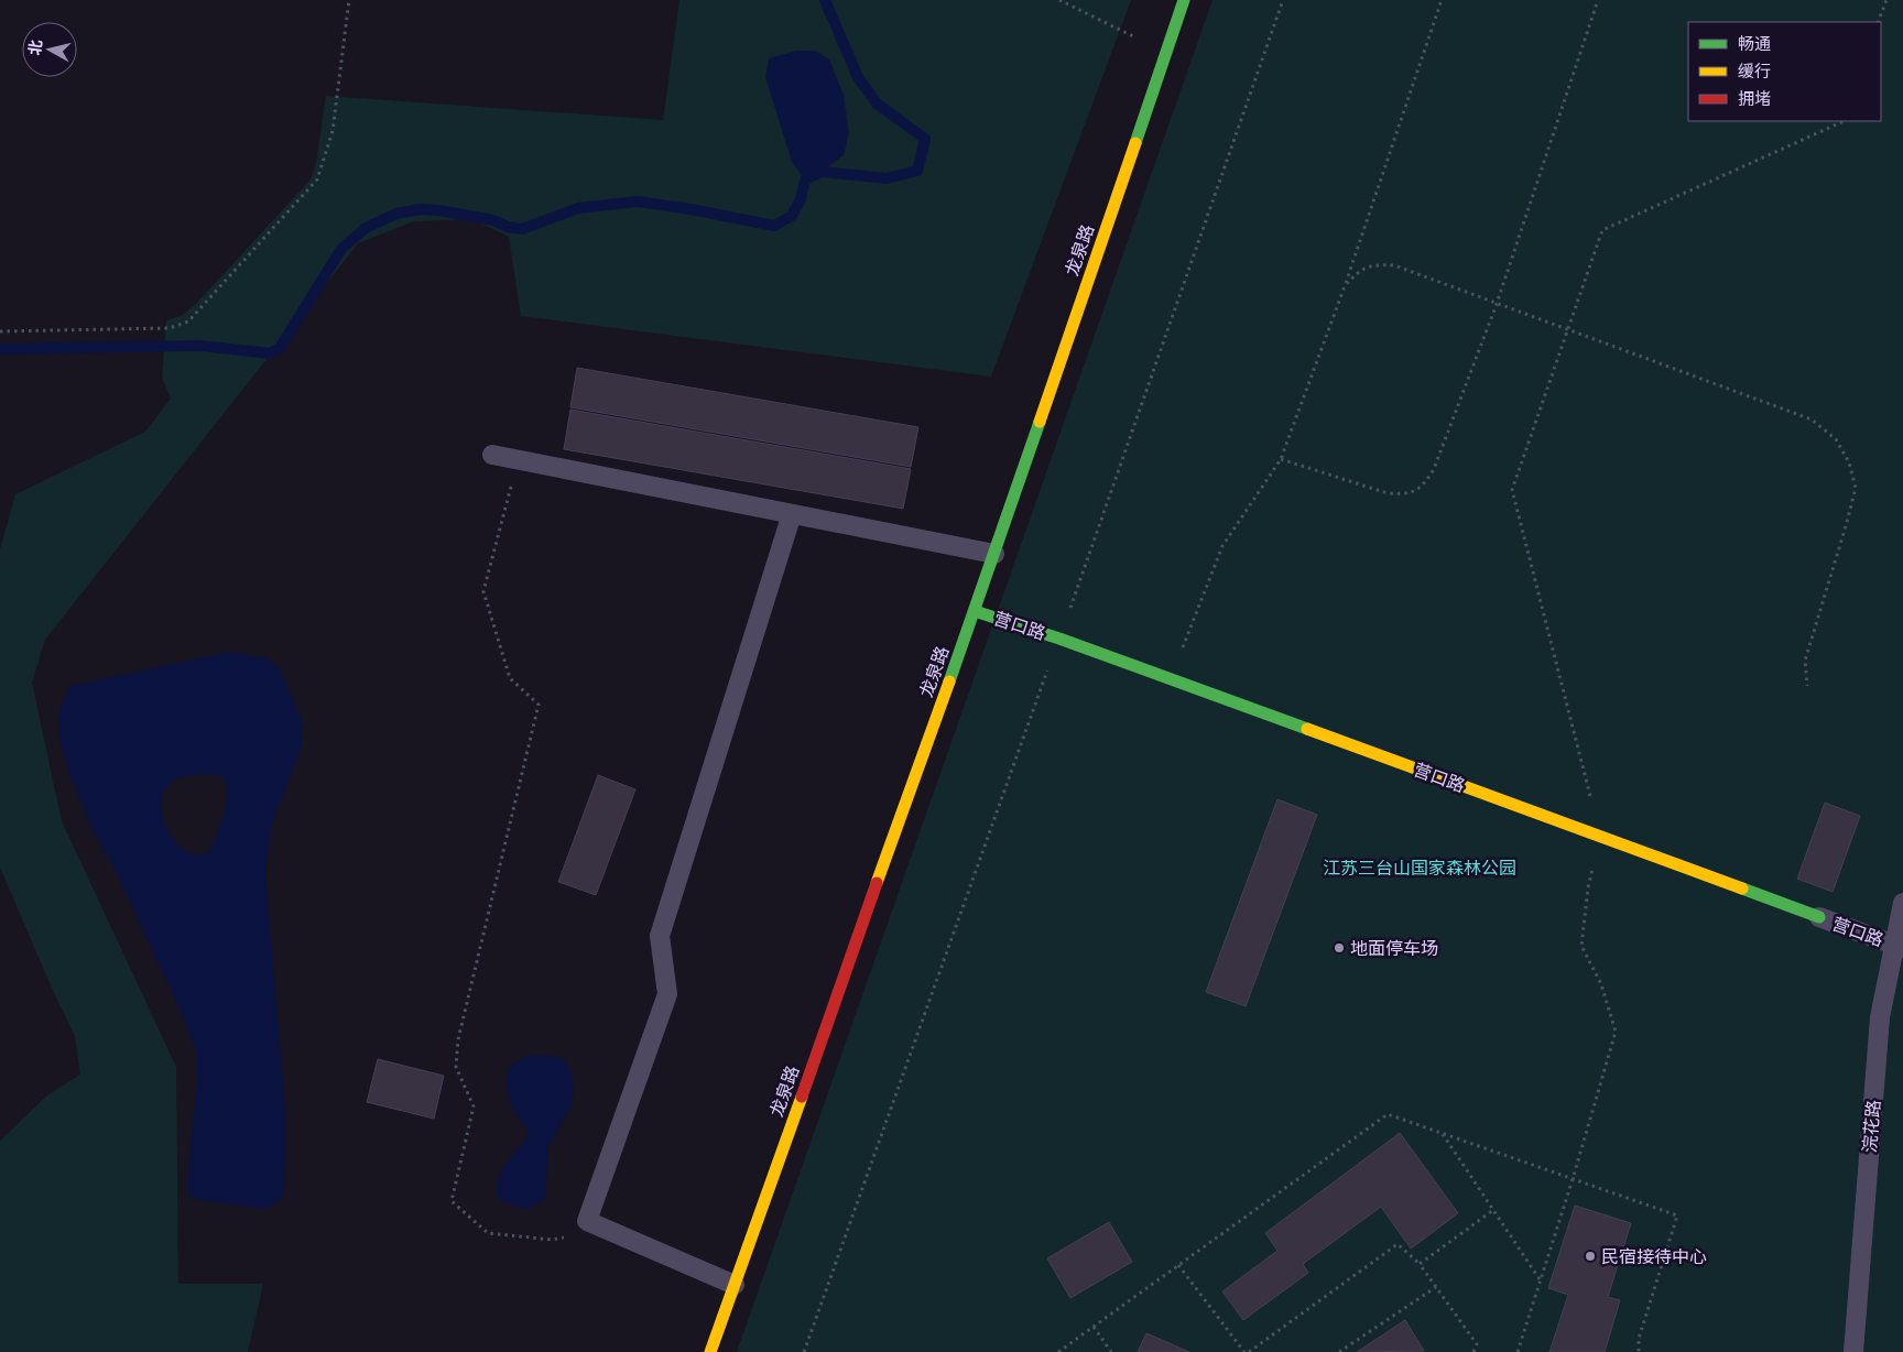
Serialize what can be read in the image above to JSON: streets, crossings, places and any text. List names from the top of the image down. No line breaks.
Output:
{"streets":{"street":["龙泉路","营口路"],"lane":["浣花路"]},"crossings":[["龙泉路","营口路"],["营口路","浣花路"]],"parks":["江苏三台山国家森林公园"],"places":["地面停车场","民宿接待中心"],"legend":["畅通","缓行","拥堵"],"north":"left"}
